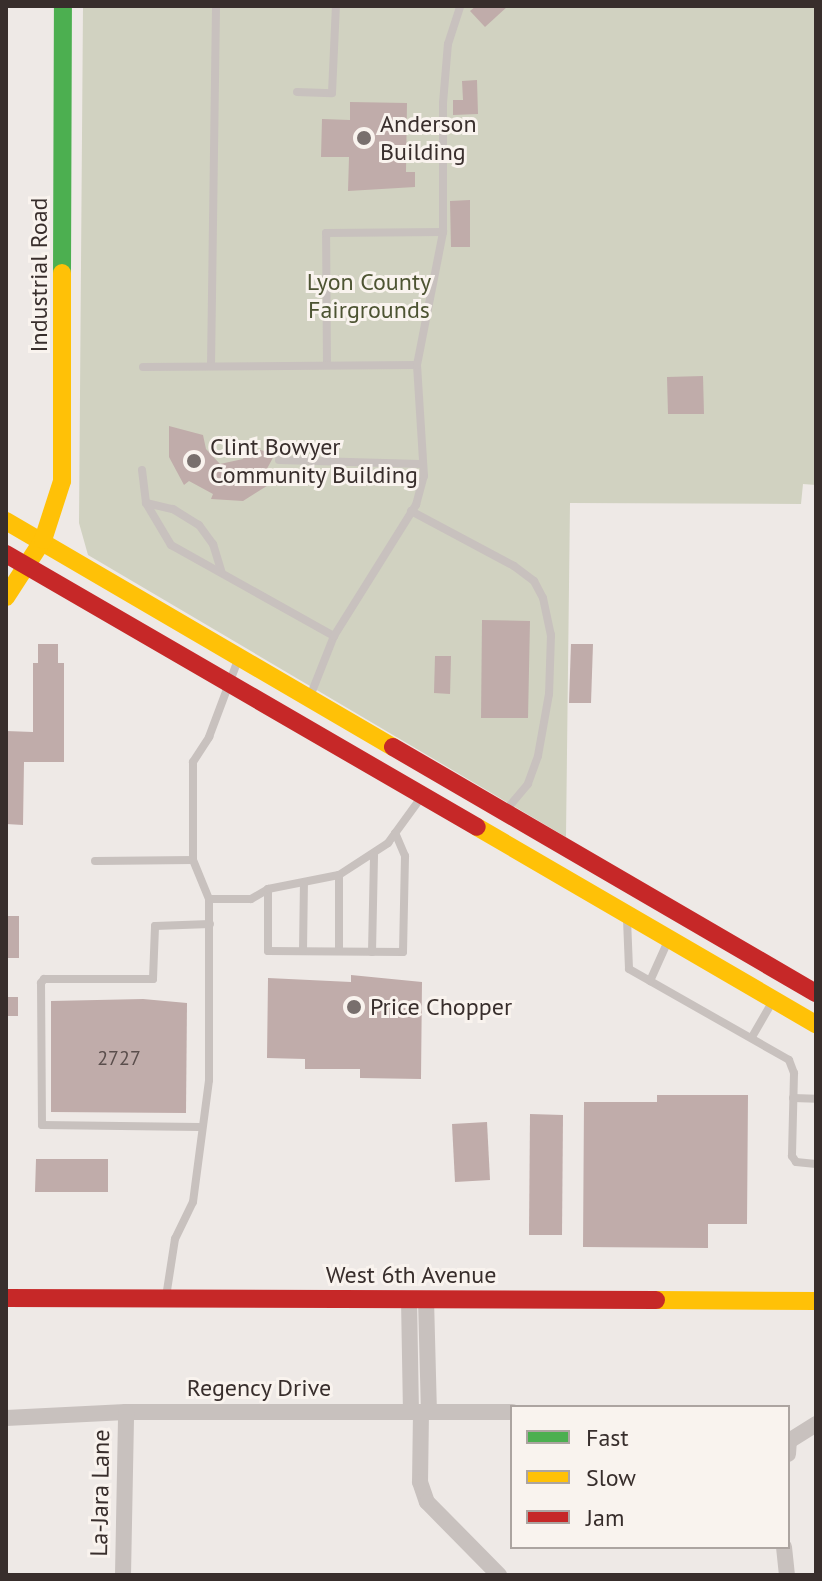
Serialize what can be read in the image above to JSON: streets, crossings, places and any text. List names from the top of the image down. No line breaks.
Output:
{"streets":{"main road":["Industrial Road","West 6th Avenue"],"street":["Regency Drive","La-Jara Lane"]},"crossings":[["Regency Drive","La-Jara Lane"]],"parks":["Lyon County Fairgrounds"],"places":["Anderson Building","Clint Bowyer Community Building","Price Chopper"],"house_numbers":["2727"],"legend":["Fast","Slow","Jam"]}
